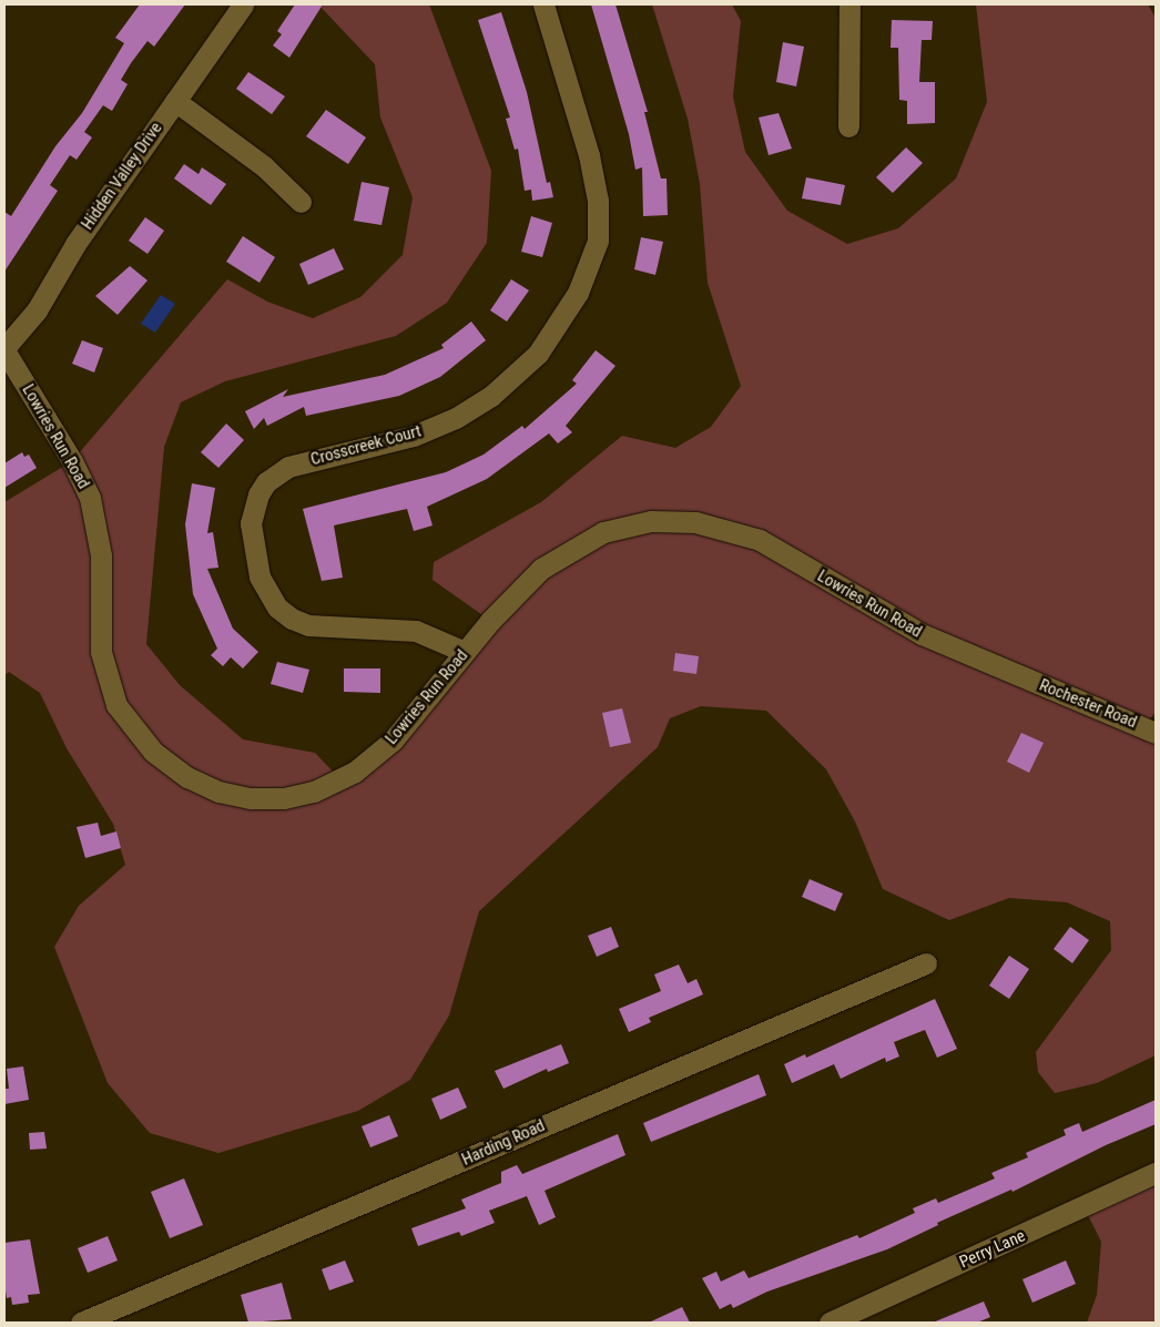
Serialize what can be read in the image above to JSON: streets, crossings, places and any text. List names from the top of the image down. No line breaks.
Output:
{"streets":{"street":["Hidden Valley Drive","Lowries Run Road","Crosscreek Court","Rochester Road","Harding Road","Perry Lane"]},"crossings":[["Hidden Valley Drive","Lowries Run Road"],["Lowries Run Road","Crosscreek Court"],["Lowries Run Road","Rochester Road"]]}
